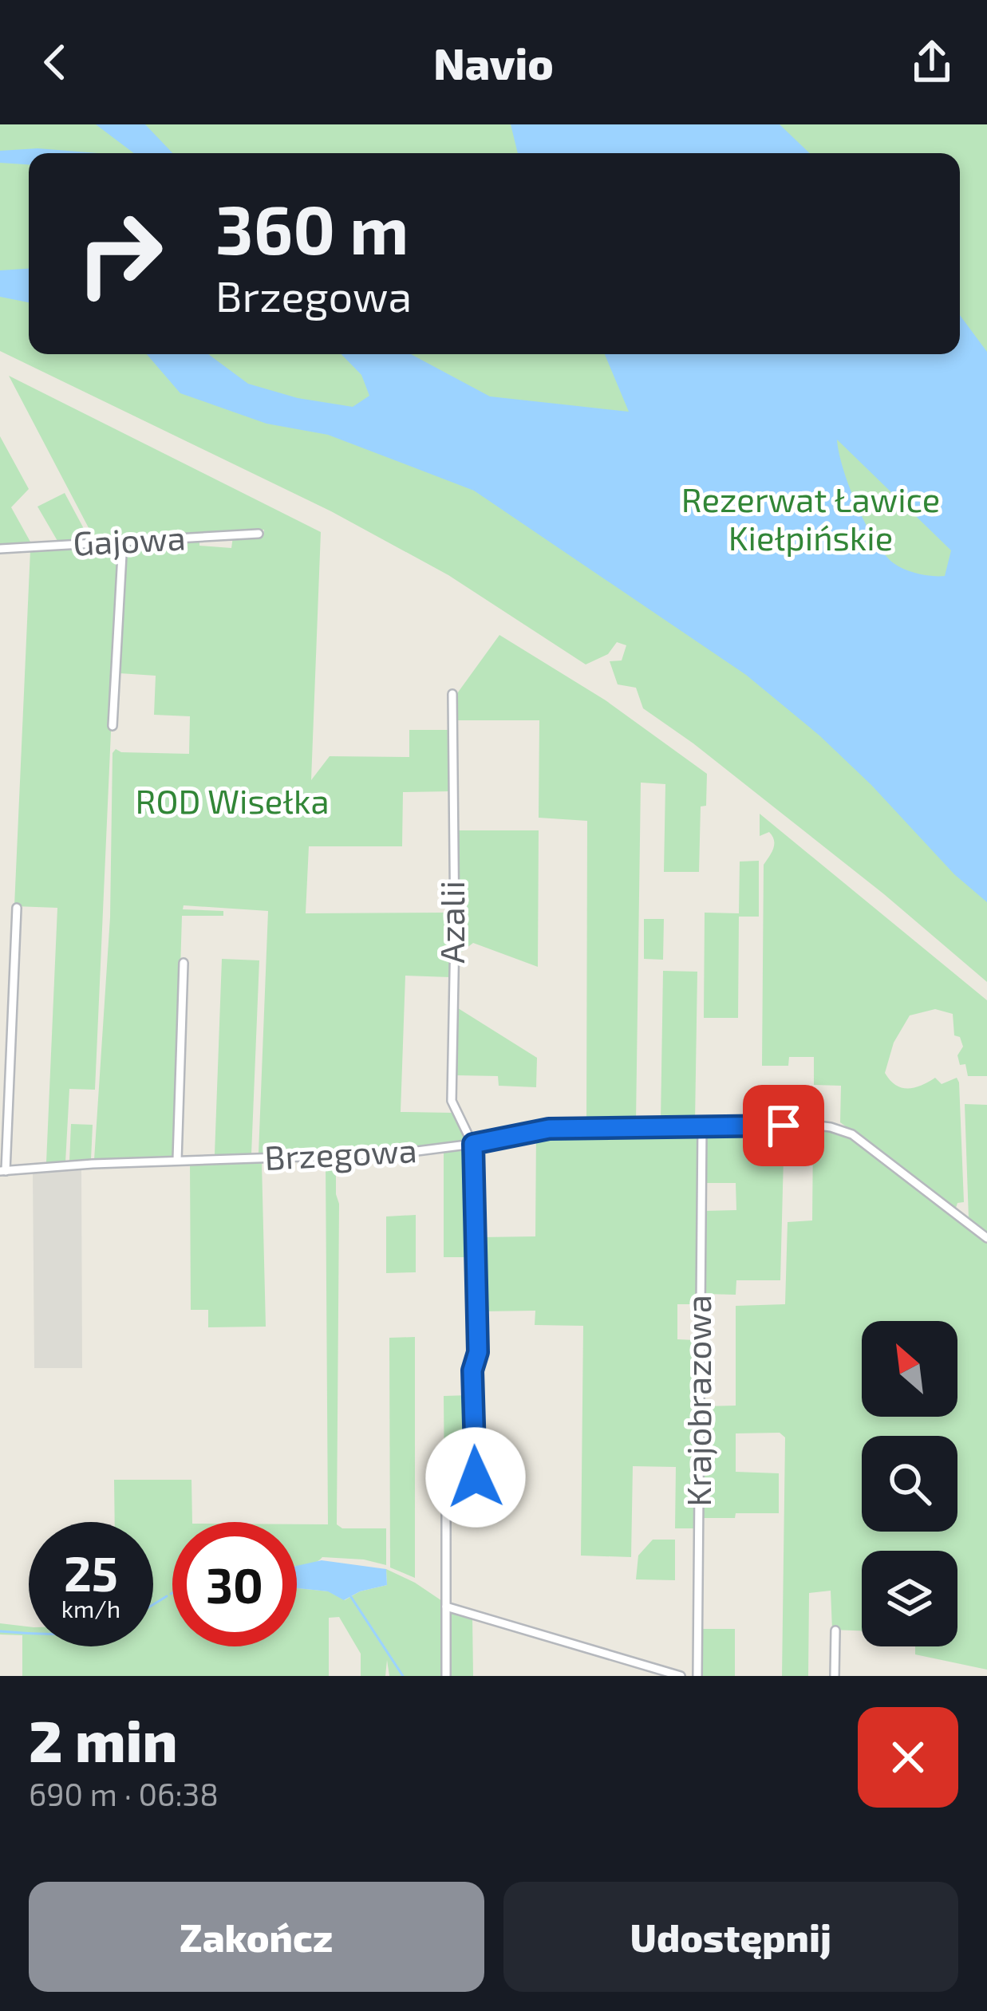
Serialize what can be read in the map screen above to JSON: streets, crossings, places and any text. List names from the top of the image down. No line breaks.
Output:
{"streets":{"street":["Gajowa","Azalii","Brzegowa","Krajobrazowa"]},"crossings":[["Azalii","Brzegowa"],["Brzegowa","Krajobrazowa"]],"parks":["Rezerwat Ławice Kiełpińskie","ROD Wisełka"],"north":"top left","page":{"header":"Navio","turn":["360 m","Brzegowa"],"speed":"25 km/h","limit":"30","heading":["2 min","690 m · 06:38"],"buttons":["Zakończ","Udostępnij"]}}
